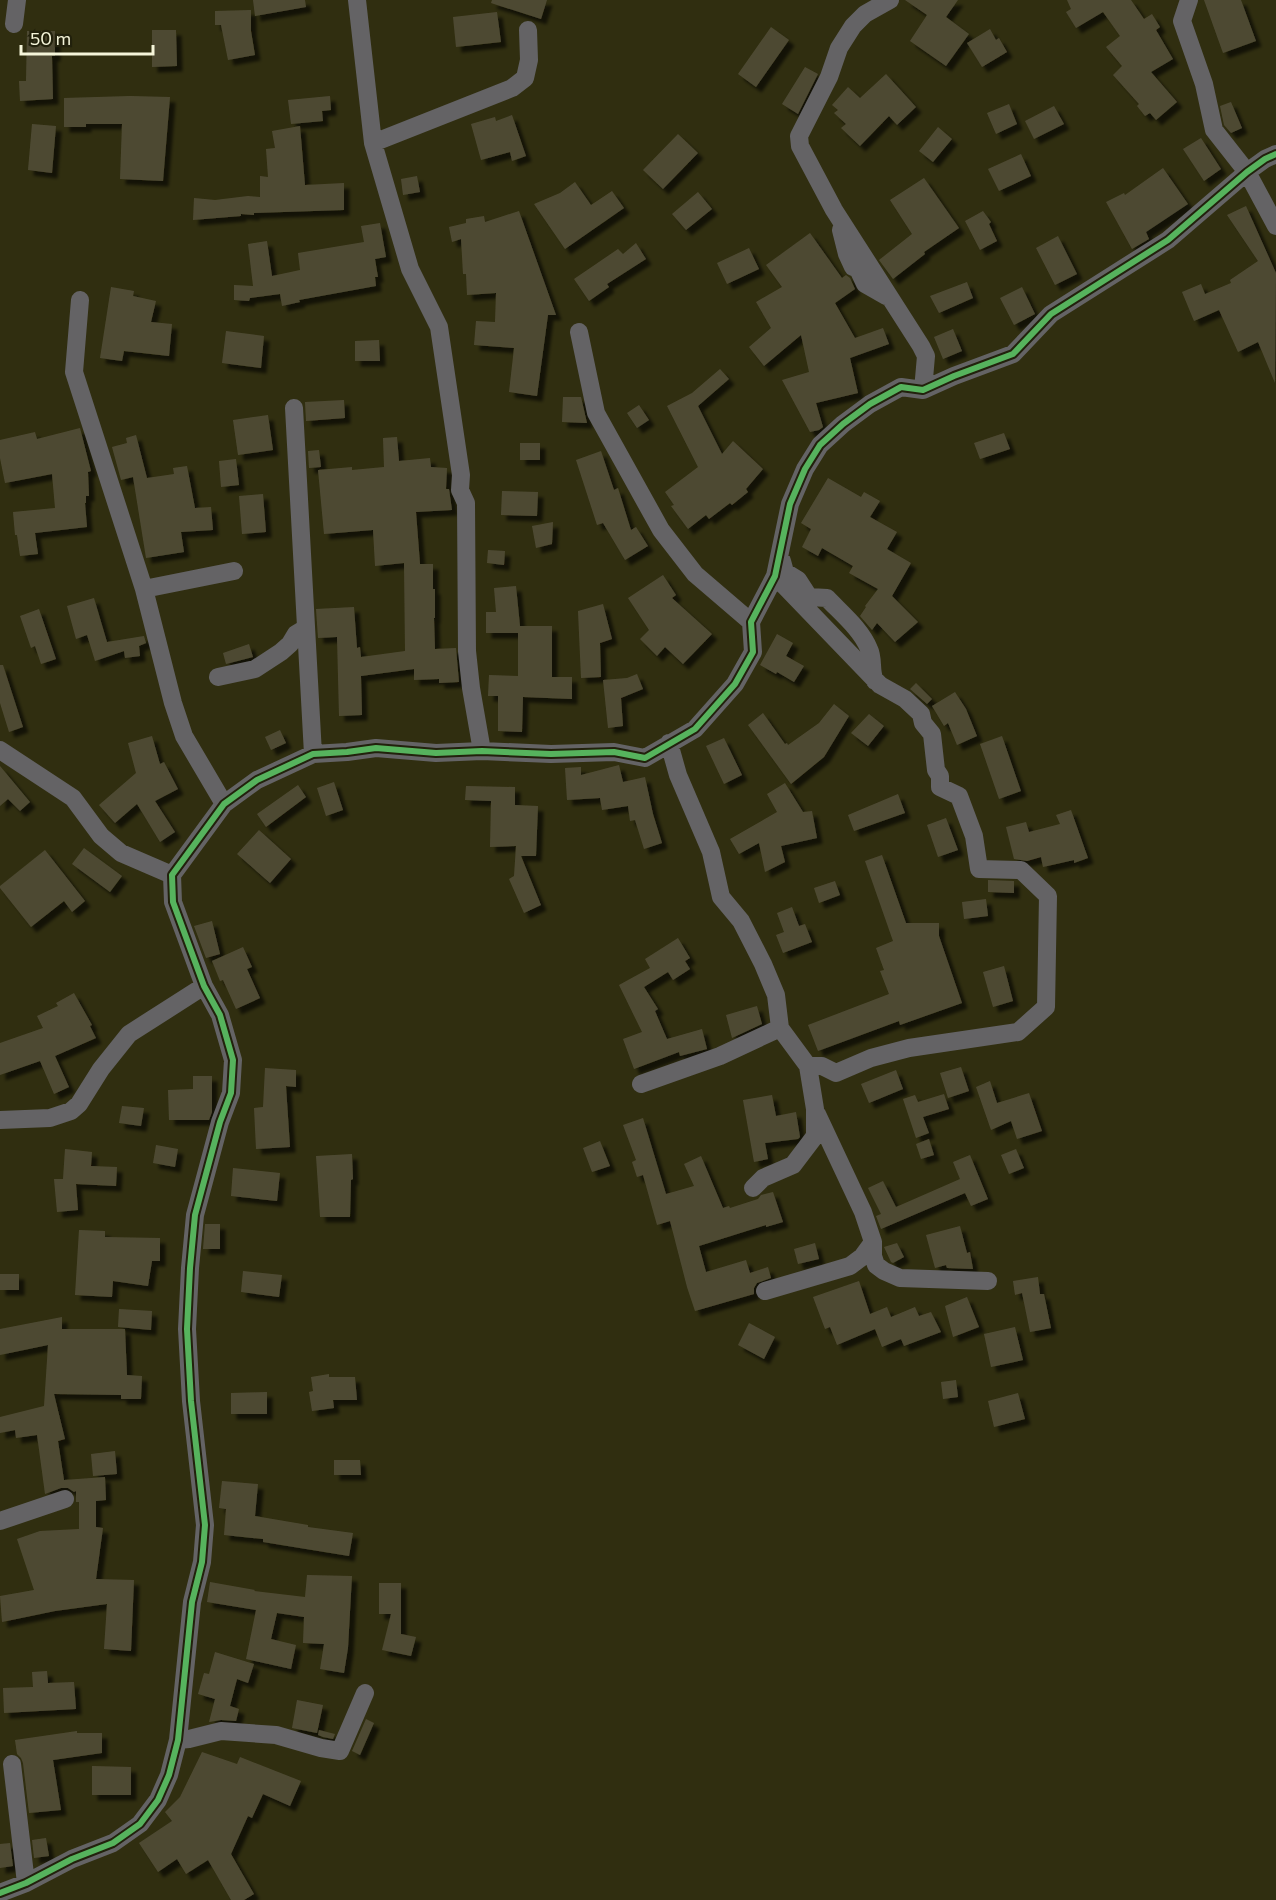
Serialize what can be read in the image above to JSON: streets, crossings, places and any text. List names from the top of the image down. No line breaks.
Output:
{"scale_bar":"50 m"}
